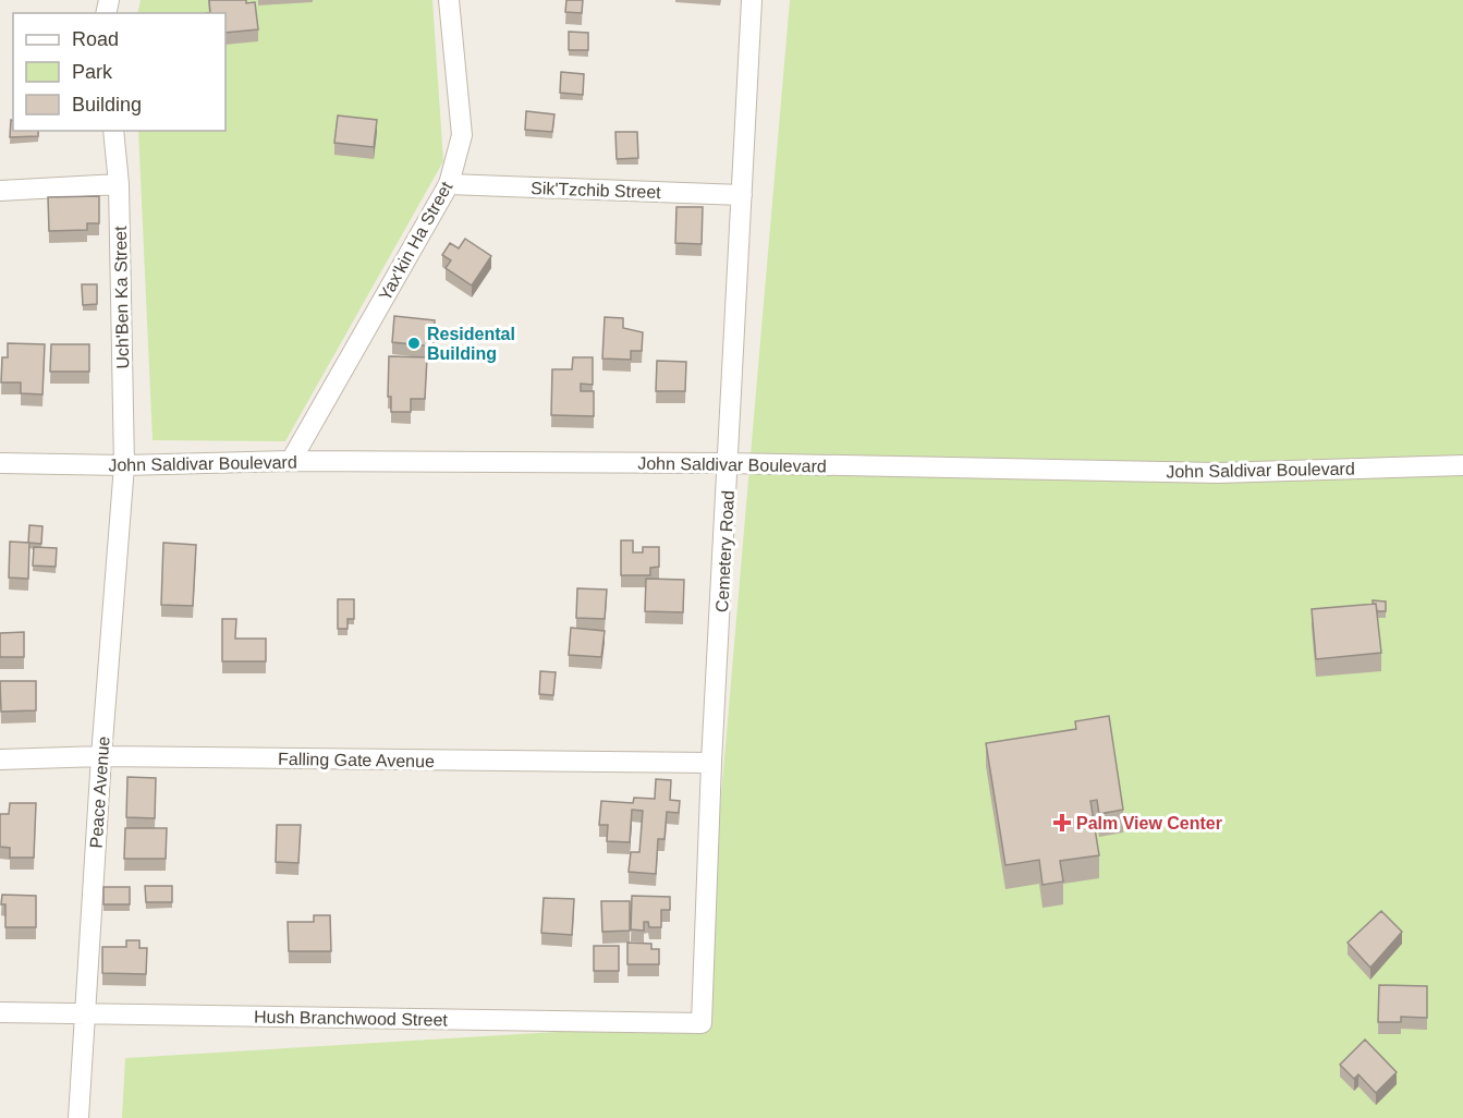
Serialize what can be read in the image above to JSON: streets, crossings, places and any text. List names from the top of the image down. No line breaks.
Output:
{"streets":{"street":["Sik'Tzchib Street","Yax'kin Ha Street","Uch'Ben Ka Street","John Saldivar Boulevard","Cemetery Road","Falling Gate Avenue","Peace Avenue","Hush Branchwood Street"]},"crossings":[["Sik'Tzchib Street","Yax'kin Ha Street"],["Sik'Tzchib Street","Cemetery Road"],["Yax'kin Ha Street","John Saldivar Boulevard"],["Uch'Ben Ka Street","John Saldivar Boulevard"],["Uch'Ben Ka Street","Peace Avenue"],["John Saldivar Boulevard","Cemetery Road"],["John Saldivar Boulevard","Peace Avenue"],["Cemetery Road","Falling Gate Avenue"],["Cemetery Road","Hush Branchwood Street"],["Falling Gate Avenue","Peace Avenue"],["Peace Avenue","Hush Branchwood Street"]],"places":{"other":["Residental Building"],"health":["Palm View Center"]},"legend":["Road","Park","Building"]}
